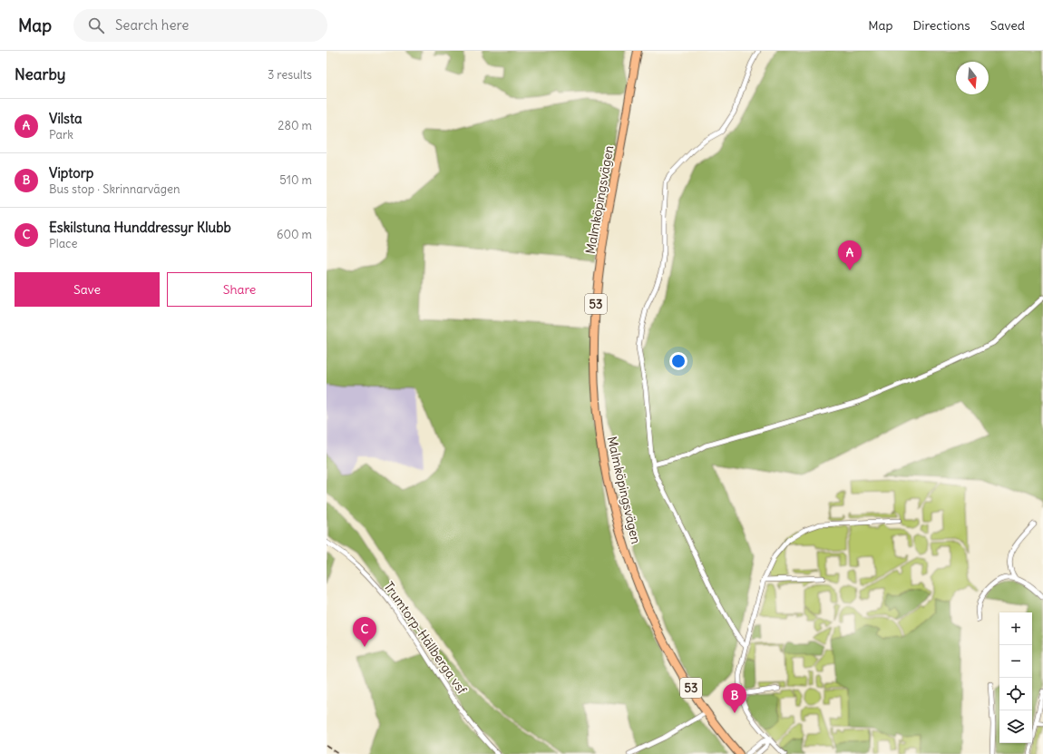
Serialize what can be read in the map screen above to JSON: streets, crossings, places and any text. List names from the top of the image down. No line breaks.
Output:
{"streets":{"main road":["Malmköpingsvägen","53"],"street":["Trumtorp-Hällberga vsf"]},"north":"bottom","page":{"header":"Map","search":"Search here","nav":["Map","Directions","Saved"],"heading":["Nearby","3 results"],"list":[{"mark":"A","name":"Vilsta","note":"Park","value":"280 m"},{"mark":"B","name":"Viptorp","note":"Bus stop · Skrinnarvägen","value":"510 m"},{"mark":"C","name":"Eskilstuna Hunddressyr Klubb","note":"Place","value":"600 m"}],"pins":["A","C","B"],"buttons":["Save","Share"],"map_buttons":["+","−"]}}
